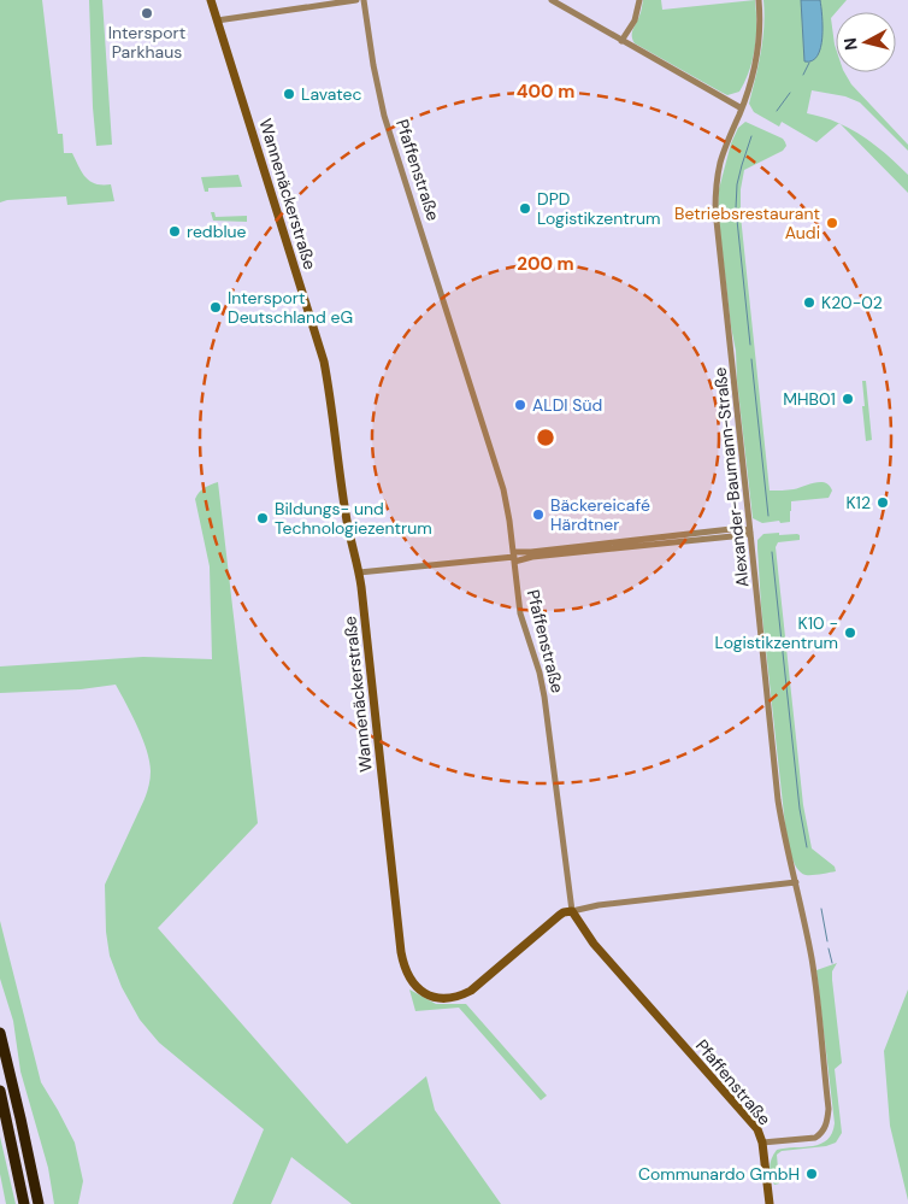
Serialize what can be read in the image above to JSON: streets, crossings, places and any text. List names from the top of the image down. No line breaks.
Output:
{"streets":{"street":["Pfaffenstraße","Wannenäckerstraße","Alexander-Baumann-Straße"]},"crossings":[["Pfaffenstraße","Wannenäckerstraße"],["Pfaffenstraße","Alexander-Baumann-Straße"],["Wannenäckerstraße","Alexander-Baumann-Straße"]],"places":["Intersport Parkhaus","Lavatec","DPD Logistikzentrum","Betriebsrestaurant Audi","redblue","K20-02","Intersport Deutschland eG","MHB01","ALDI Süd","K12","Bäckereicafé Härdtner","Bildungs- und Technologiezentrum","K10 - Logistikzentrum","Communardo GmbH"],"north":"left","rings":["400 m","200 m"]}
